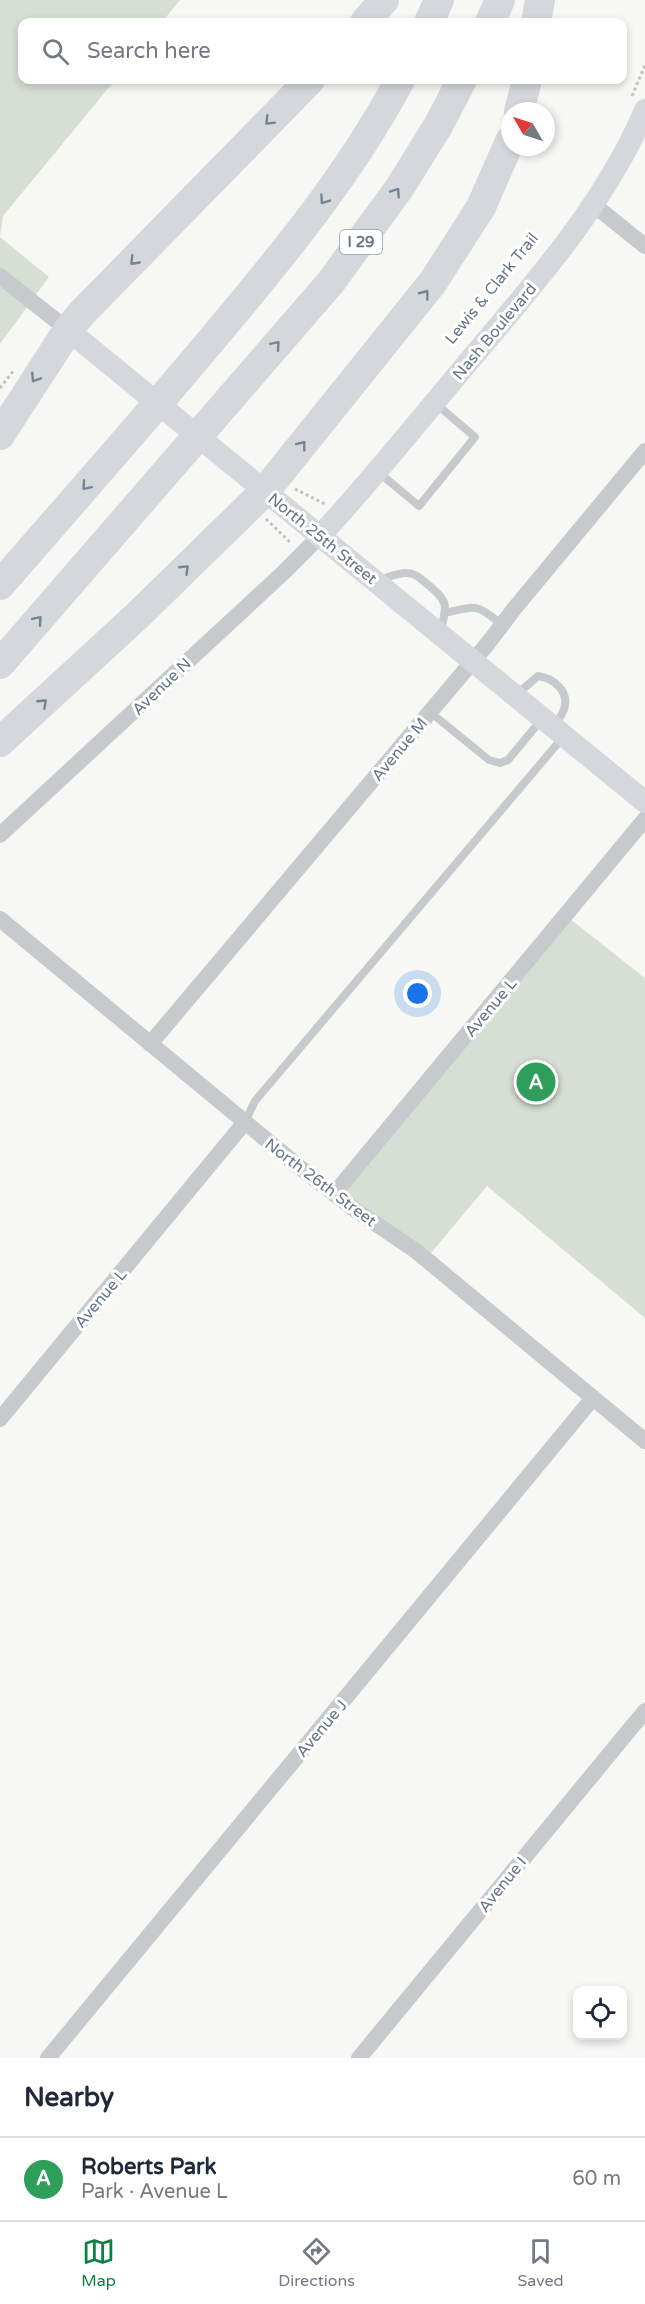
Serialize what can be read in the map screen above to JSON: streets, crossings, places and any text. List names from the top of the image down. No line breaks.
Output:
{"streets":{"highway":["I 29"],"street":["Nash Boulevard","North 25th Street","Avenue N","Avenue M","Avenue L","North 26th Street","Avenue J","Avenue I"]},"crossings":[["Nash Boulevard","North 25th Street"],["Nash Boulevard","Avenue N"],["North 25th Street","Avenue N"],["North 25th Street","Avenue M"],["Avenue M","North 26th Street"],["Avenue L","North 26th Street"],["North 26th Street","Avenue J"]],"north":"top left","page":{"search":"Search here","pins":"A","heading":"Nearby","list":[{"mark":"A","name":"Roberts Park","note":"Park · Avenue L","value":"60 m"}],"nav":["Map","Directions","Saved"]}}
